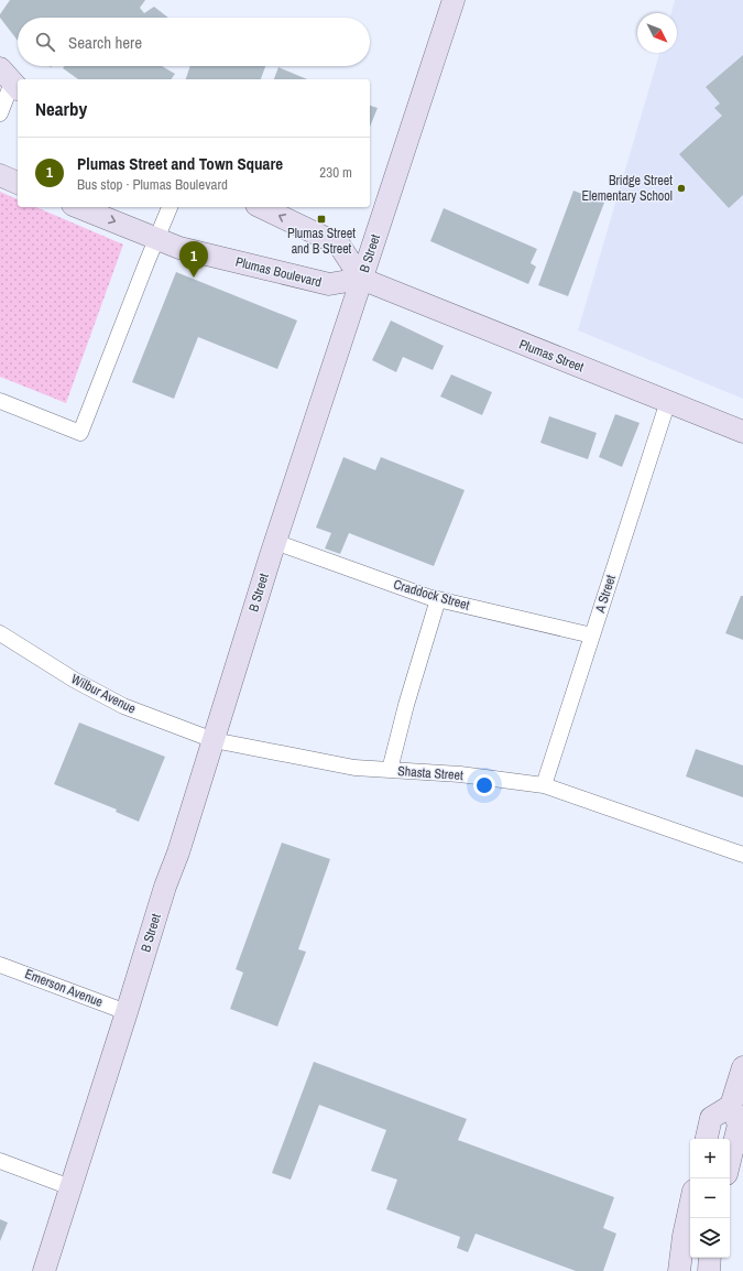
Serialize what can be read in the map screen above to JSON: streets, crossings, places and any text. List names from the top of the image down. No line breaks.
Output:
{"streets":{"street":["B Street","Plumas Boulevard","Plumas Street","A Street","Craddock Street","Wilbur Avenue","Shasta Street","Emerson Avenue"]},"crossings":[["B Street","Plumas Boulevard"],["B Street","Plumas Street"],["B Street","Craddock Street"],["B Street","Wilbur Avenue"],["B Street","Shasta Street"],["B Street","Emerson Avenue"],["Plumas Boulevard","Plumas Street"],["Plumas Street","A Street"],["A Street","Craddock Street"],["A Street","Shasta Street"],["Wilbur Avenue","Shasta Street"]],"places":{"other":["Bridge Street Elementary School"],"transit":["Plumas Street and B Street"]},"north":"bottom right","page":{"search":"Search here","heading":"Nearby","list":[{"mark":"1","name":"Plumas Street and Town Square","note":"Bus stop · Plumas Boulevard","value":"230 m"}],"pins":"1","map_buttons":["+","−"]}}
